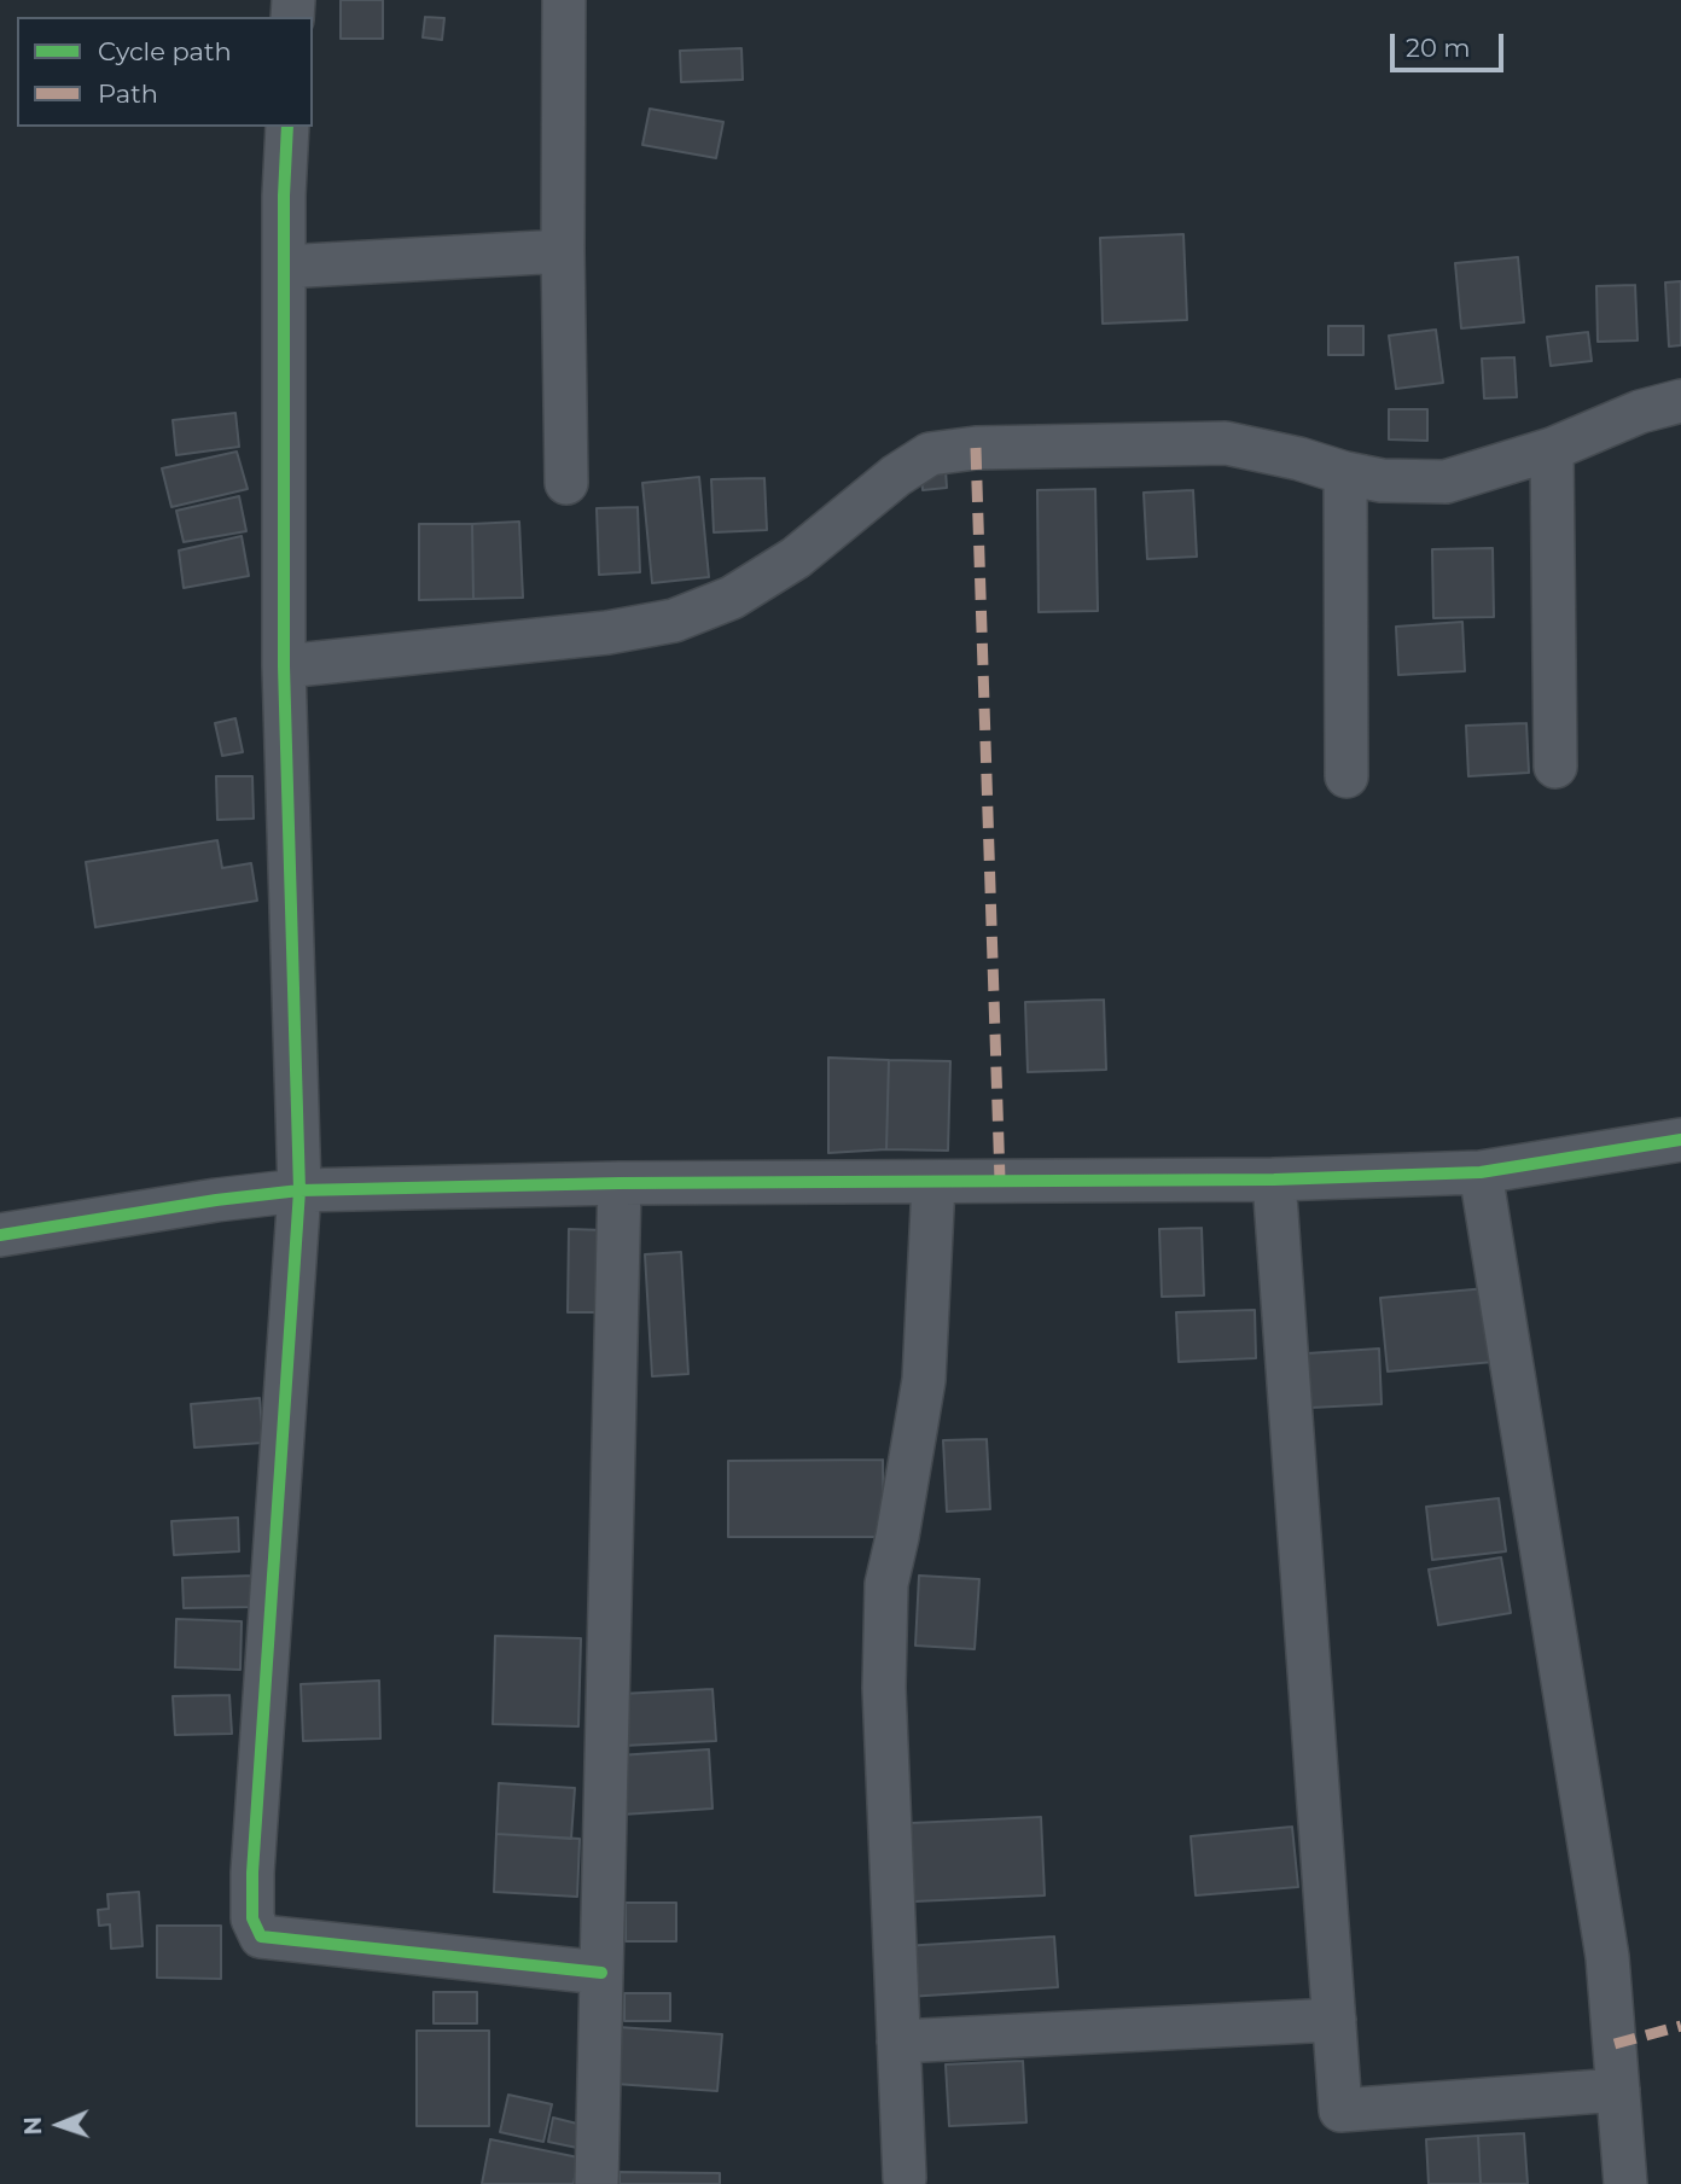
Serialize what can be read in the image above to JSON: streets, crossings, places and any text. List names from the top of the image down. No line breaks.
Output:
{"legend":["Cycle path","Path"],"scale_bar":"20 m","north":"left"}
